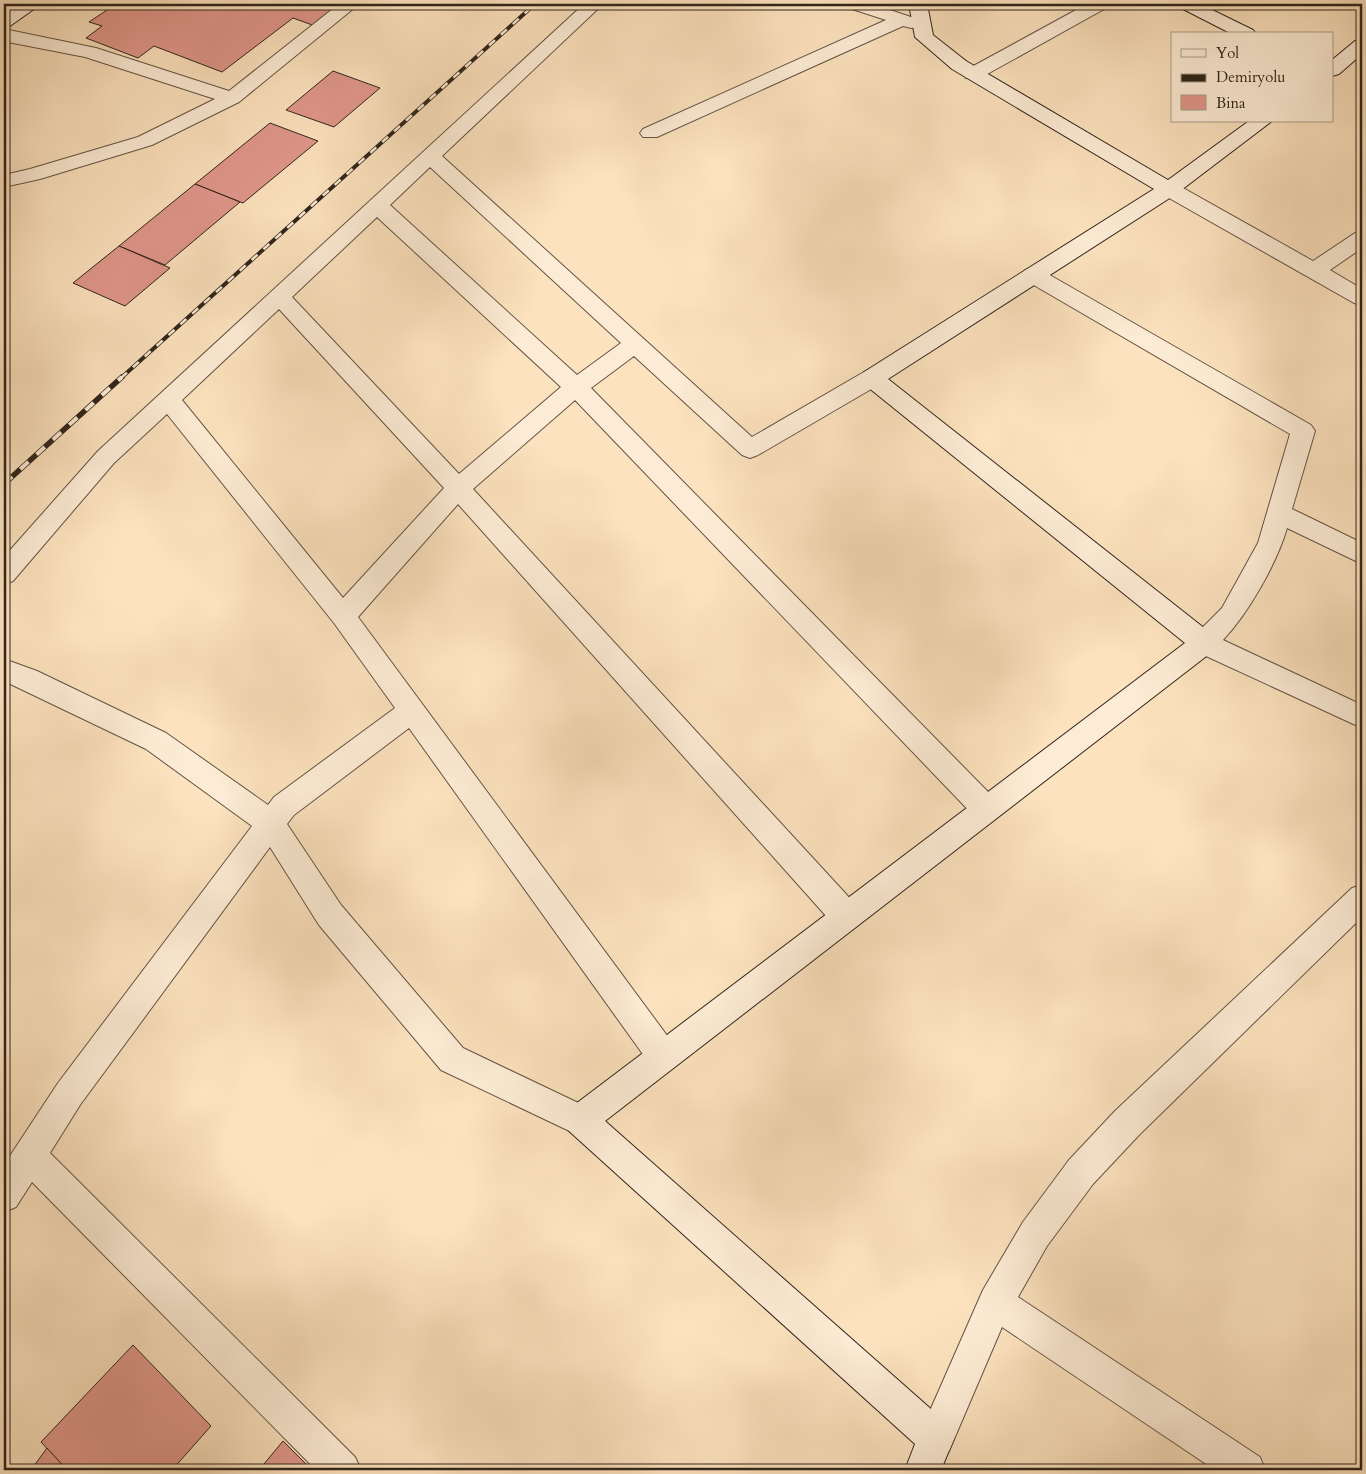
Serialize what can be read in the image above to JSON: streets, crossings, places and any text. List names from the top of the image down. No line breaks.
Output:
{"legend":["Yol","Demiryolu","Bina"]}
